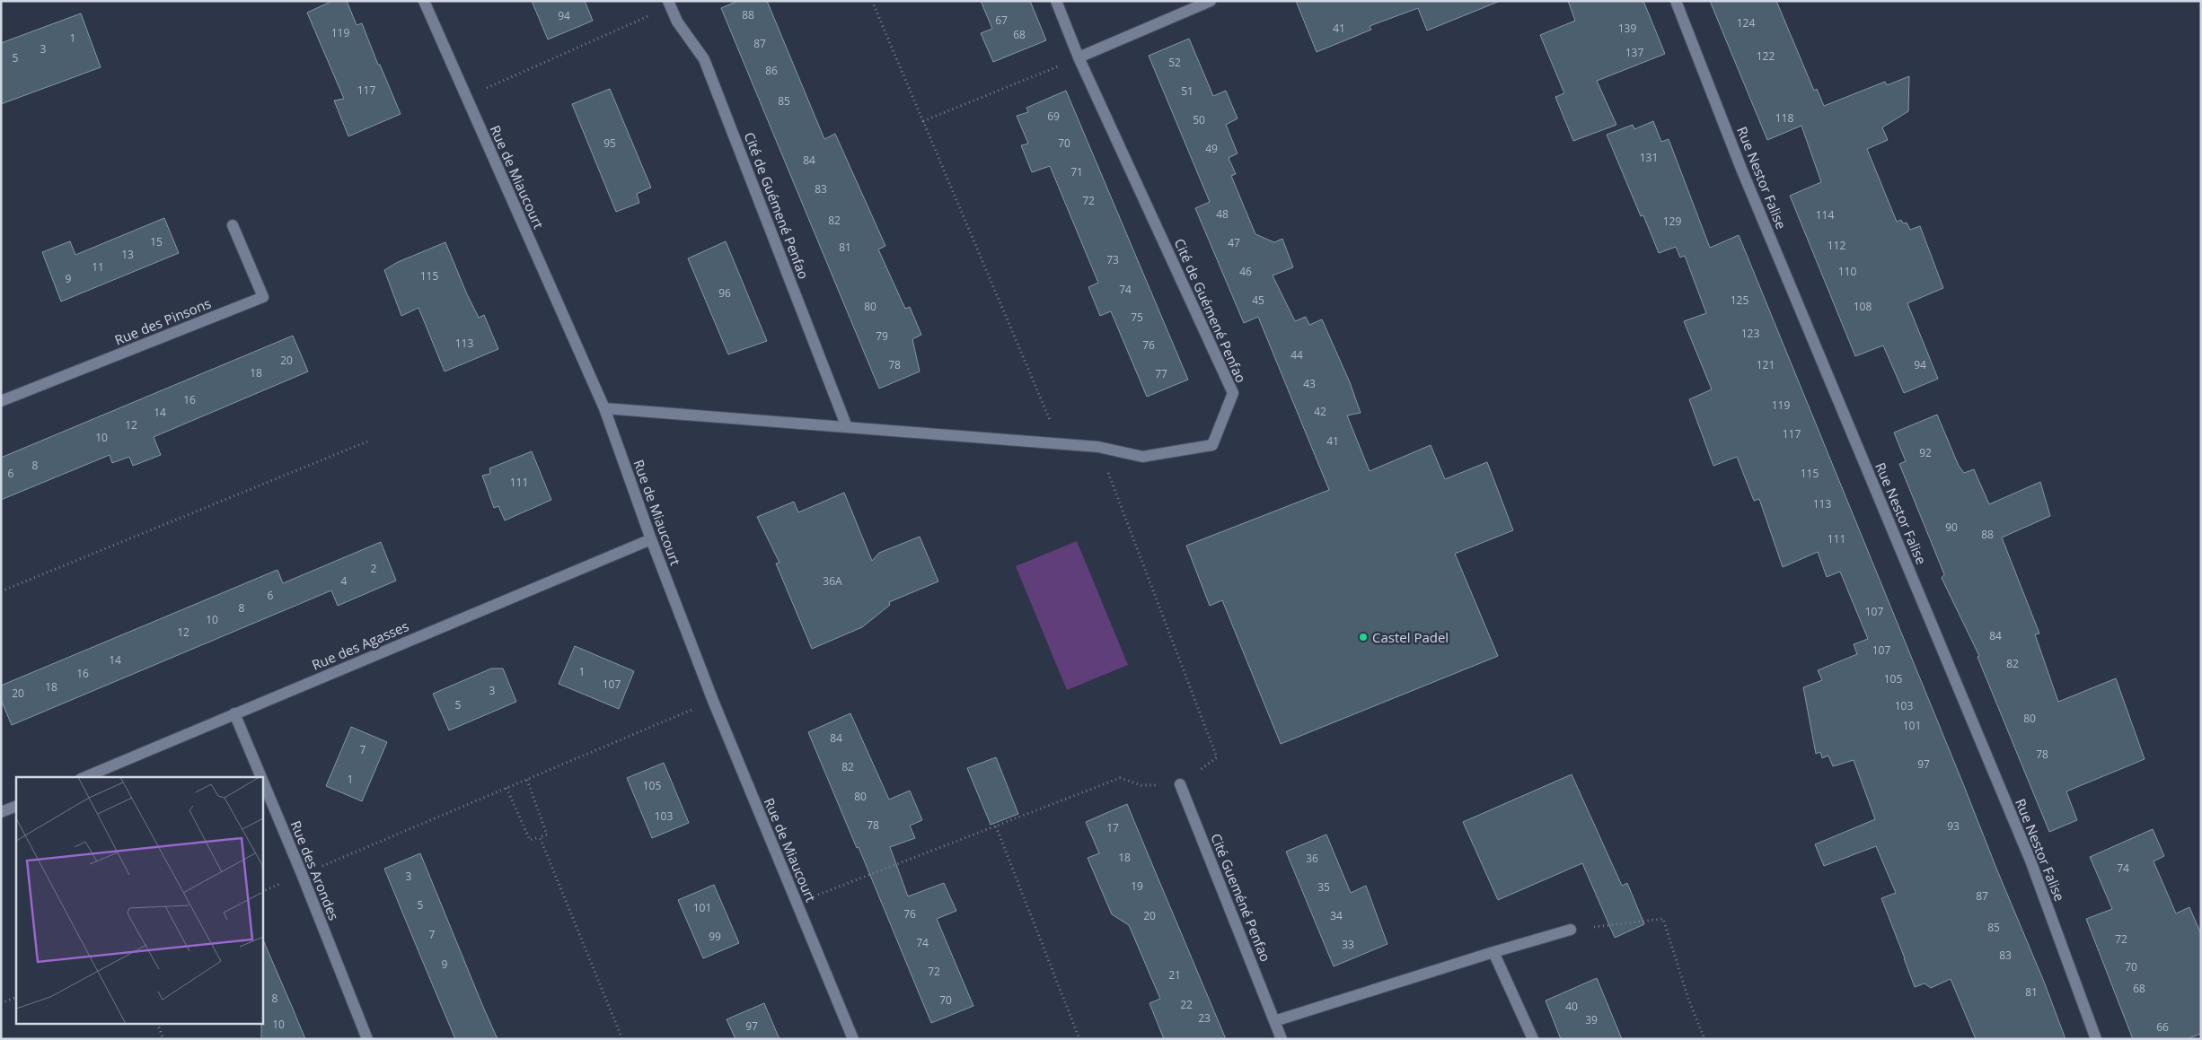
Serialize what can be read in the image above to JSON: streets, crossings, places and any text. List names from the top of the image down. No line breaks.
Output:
{"streets":{"street":["Rue de Miaucourt","Rue Nestor Falise","Cité de Guémené Penfao","Rue des Pinsons","Rue des Agasses","Rue des Arondes","Cité Gueméné Penfao"]},"crossings":[["Rue de Miaucourt","Cité de Guémené Penfao"],["Rue de Miaucourt","Rue des Agasses"],["Rue des Agasses","Rue des Arondes"]],"places":["Castel Padel"],"house_numbers":["88","94","67","124","41","139","119","68","1","87","3","137","122","5","52","86","117","51","85","69","118","50","95","70","49","131","84","71","83","72","48","114","82","129","15","47","112","81","13","73","11","46","110","115","9","74","96","45","125","80","108","75","123","79","113","76","44","20","78","121","94","18","77","43","16","119","42","14","12","117","10","41","92","8","6","115","111","113","90","88","111","2","4","36A","6","8","107","10","12","84","107","14","82","1","16","105","107","18","3","20","5","103","80","101","84","7","78","97","82","1","105","80","103","78","93","17","18","36","74","3","19","35","87","5","101","76","20","34","85","7","99","72","74","33","83","9","70","72","21","68","81","8","70","22","40","23","39","10","97","66"]}
